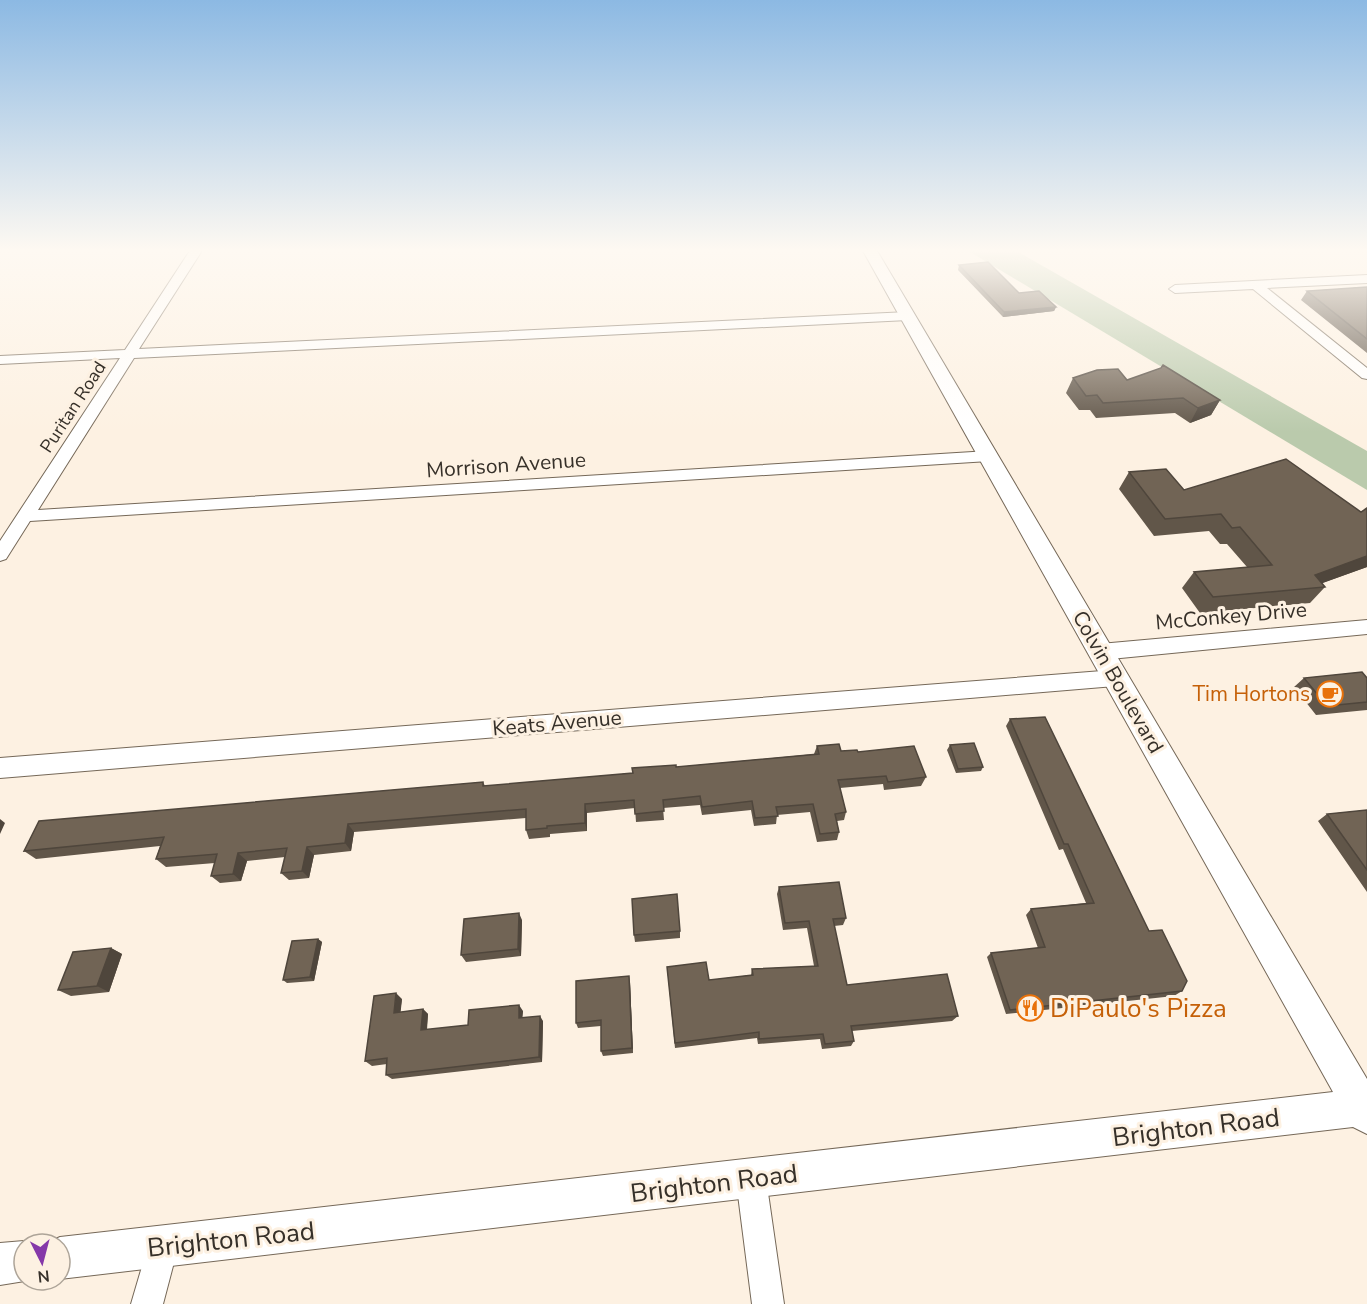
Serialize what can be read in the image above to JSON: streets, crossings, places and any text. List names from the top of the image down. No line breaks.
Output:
{"streets":{"street":["Puritan Road","Morrison Avenue","McConkey Drive","Colvin Boulevard","Keats Avenue","Brighton Road"]},"crossings":[["Puritan Road","Morrison Avenue"],["Morrison Avenue","Colvin Boulevard"],["McConkey Drive","Colvin Boulevard"],["Colvin Boulevard","Keats Avenue"],["Colvin Boulevard","Brighton Road"]],"places":{"cafe":["Tim Hortons"],"restaurant":["DiPaulo's Pizza"]},"north":"bottom"}
